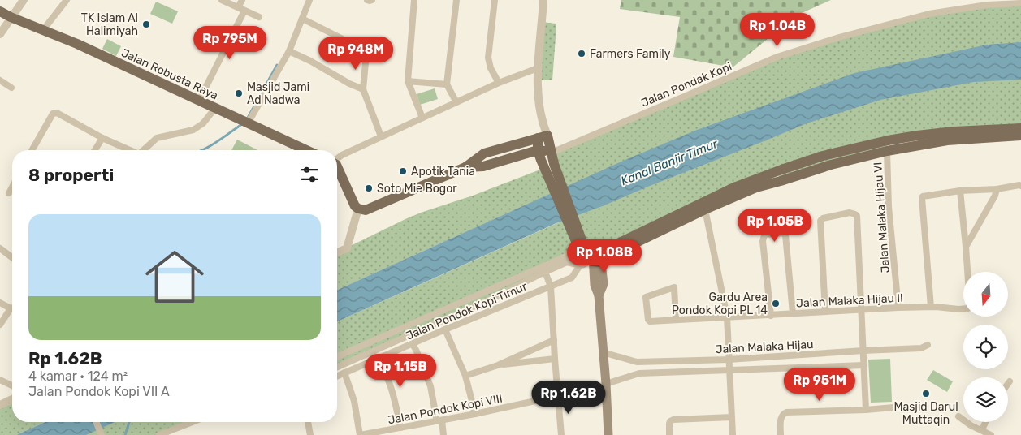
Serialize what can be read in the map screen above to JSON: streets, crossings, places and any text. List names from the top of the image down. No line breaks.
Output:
{"streets":{"main road":["Jalan Robusta Raya"],"street":["Jalan Pondak Kopi","Jalan Malaka Hijau VI","Jalan Malaka Hijau II","Jalan Pondok Kopi Timur","Jalan Malaka Hijau","Jalan Pondok Kopi VIII"]},"crossings":[["Jalan Malaka Hijau VI","Jalan Malaka Hijau II"],["Jalan Malaka Hijau","Jalan Pondok Kopi VIII"]],"water":["Kanal Banjir Timur"],"places":["TK Islam Al Halimiyah","Farmers Family","Masjid Jami Ad Nadwa","Apotik Tania","Soto Mie Bogor","Gardu Area Pondok Kopi PL 14","Masjid Darul Muttaqin"],"north":"bottom","page":{"price":["Rp 1.04B","Rp 795M","Rp 948M","Rp 1.05B","Rp 1.08B","Rp 1.15B","Rp 951M","Rp 1.62B"],"heading":"8 properti","list":[{"name":"Rp 1.62B","note":"4 kamar · 124 m² · Jalan Pondok Kopi VII A"}]}}
